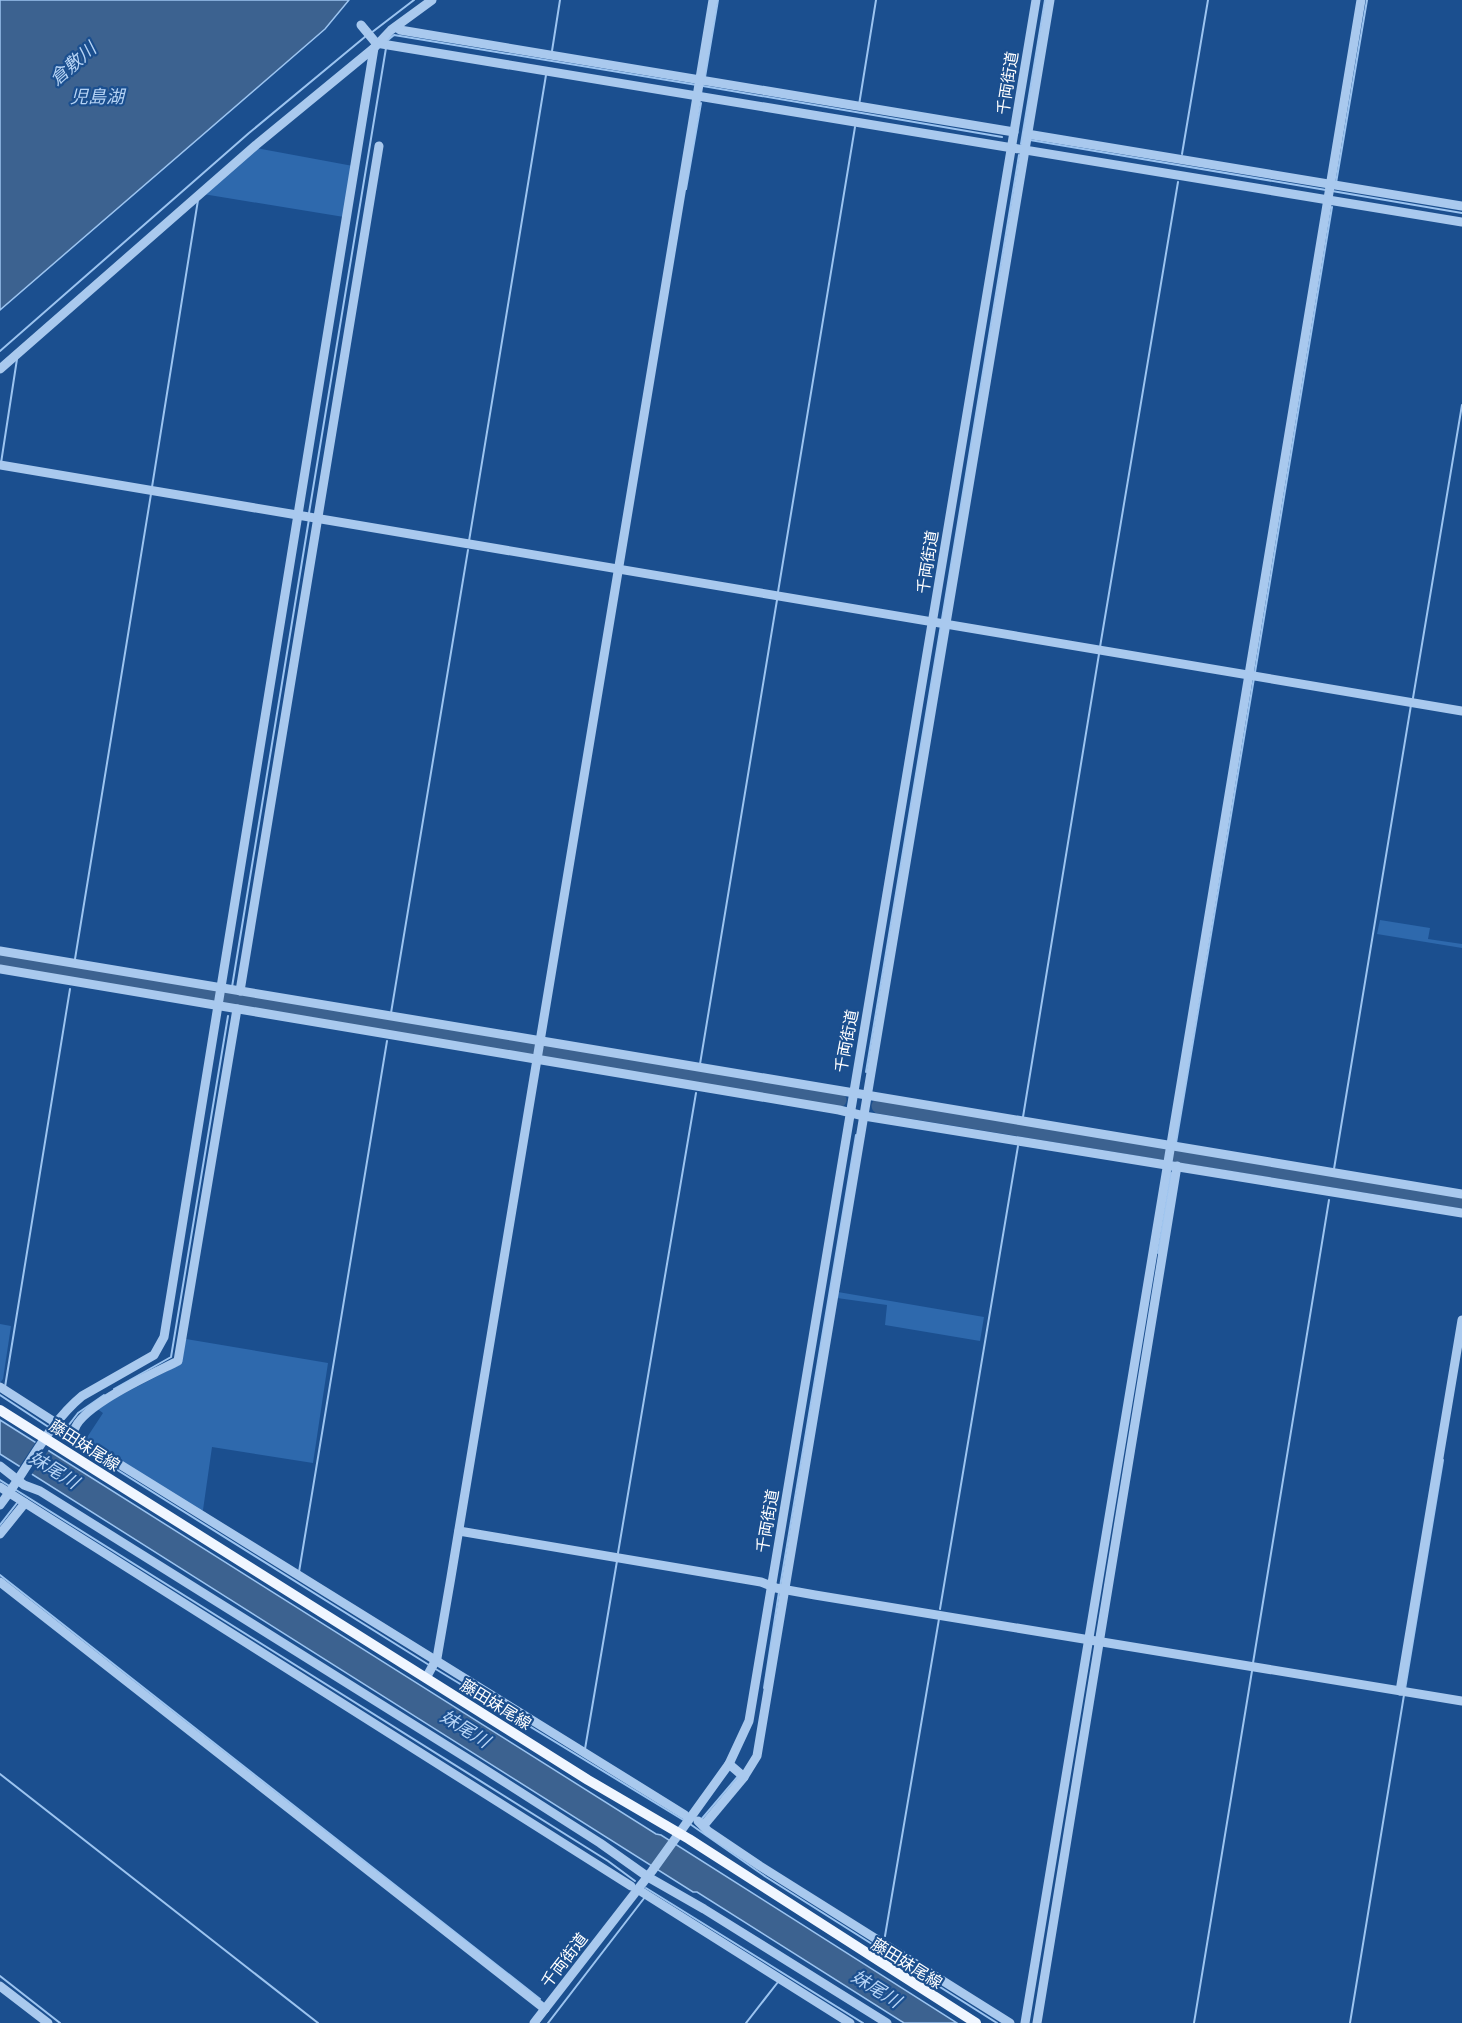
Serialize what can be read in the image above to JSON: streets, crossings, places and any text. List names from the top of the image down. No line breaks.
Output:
{"streets":{"main road":["藤田妹尾線"],"street":["千両街道"]},"crossings":[["千両街道","藤田妹尾線"]],"water":["倉敷川","児島湖","妹尾川"]}
